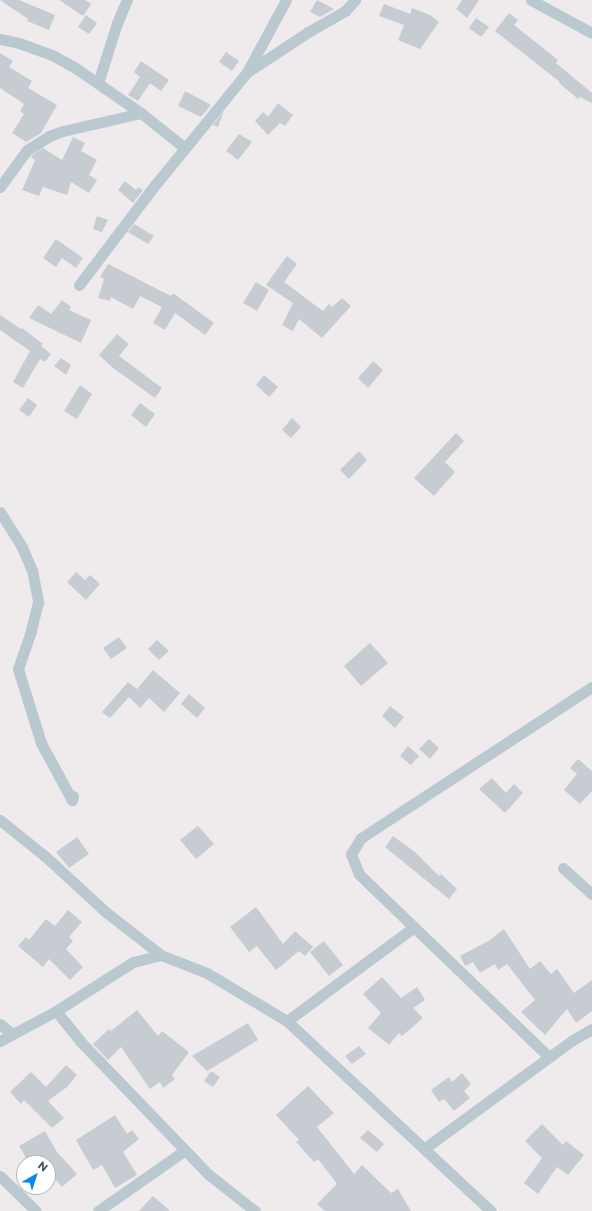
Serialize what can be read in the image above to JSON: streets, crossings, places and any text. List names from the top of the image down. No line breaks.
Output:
{"north":"top right"}
